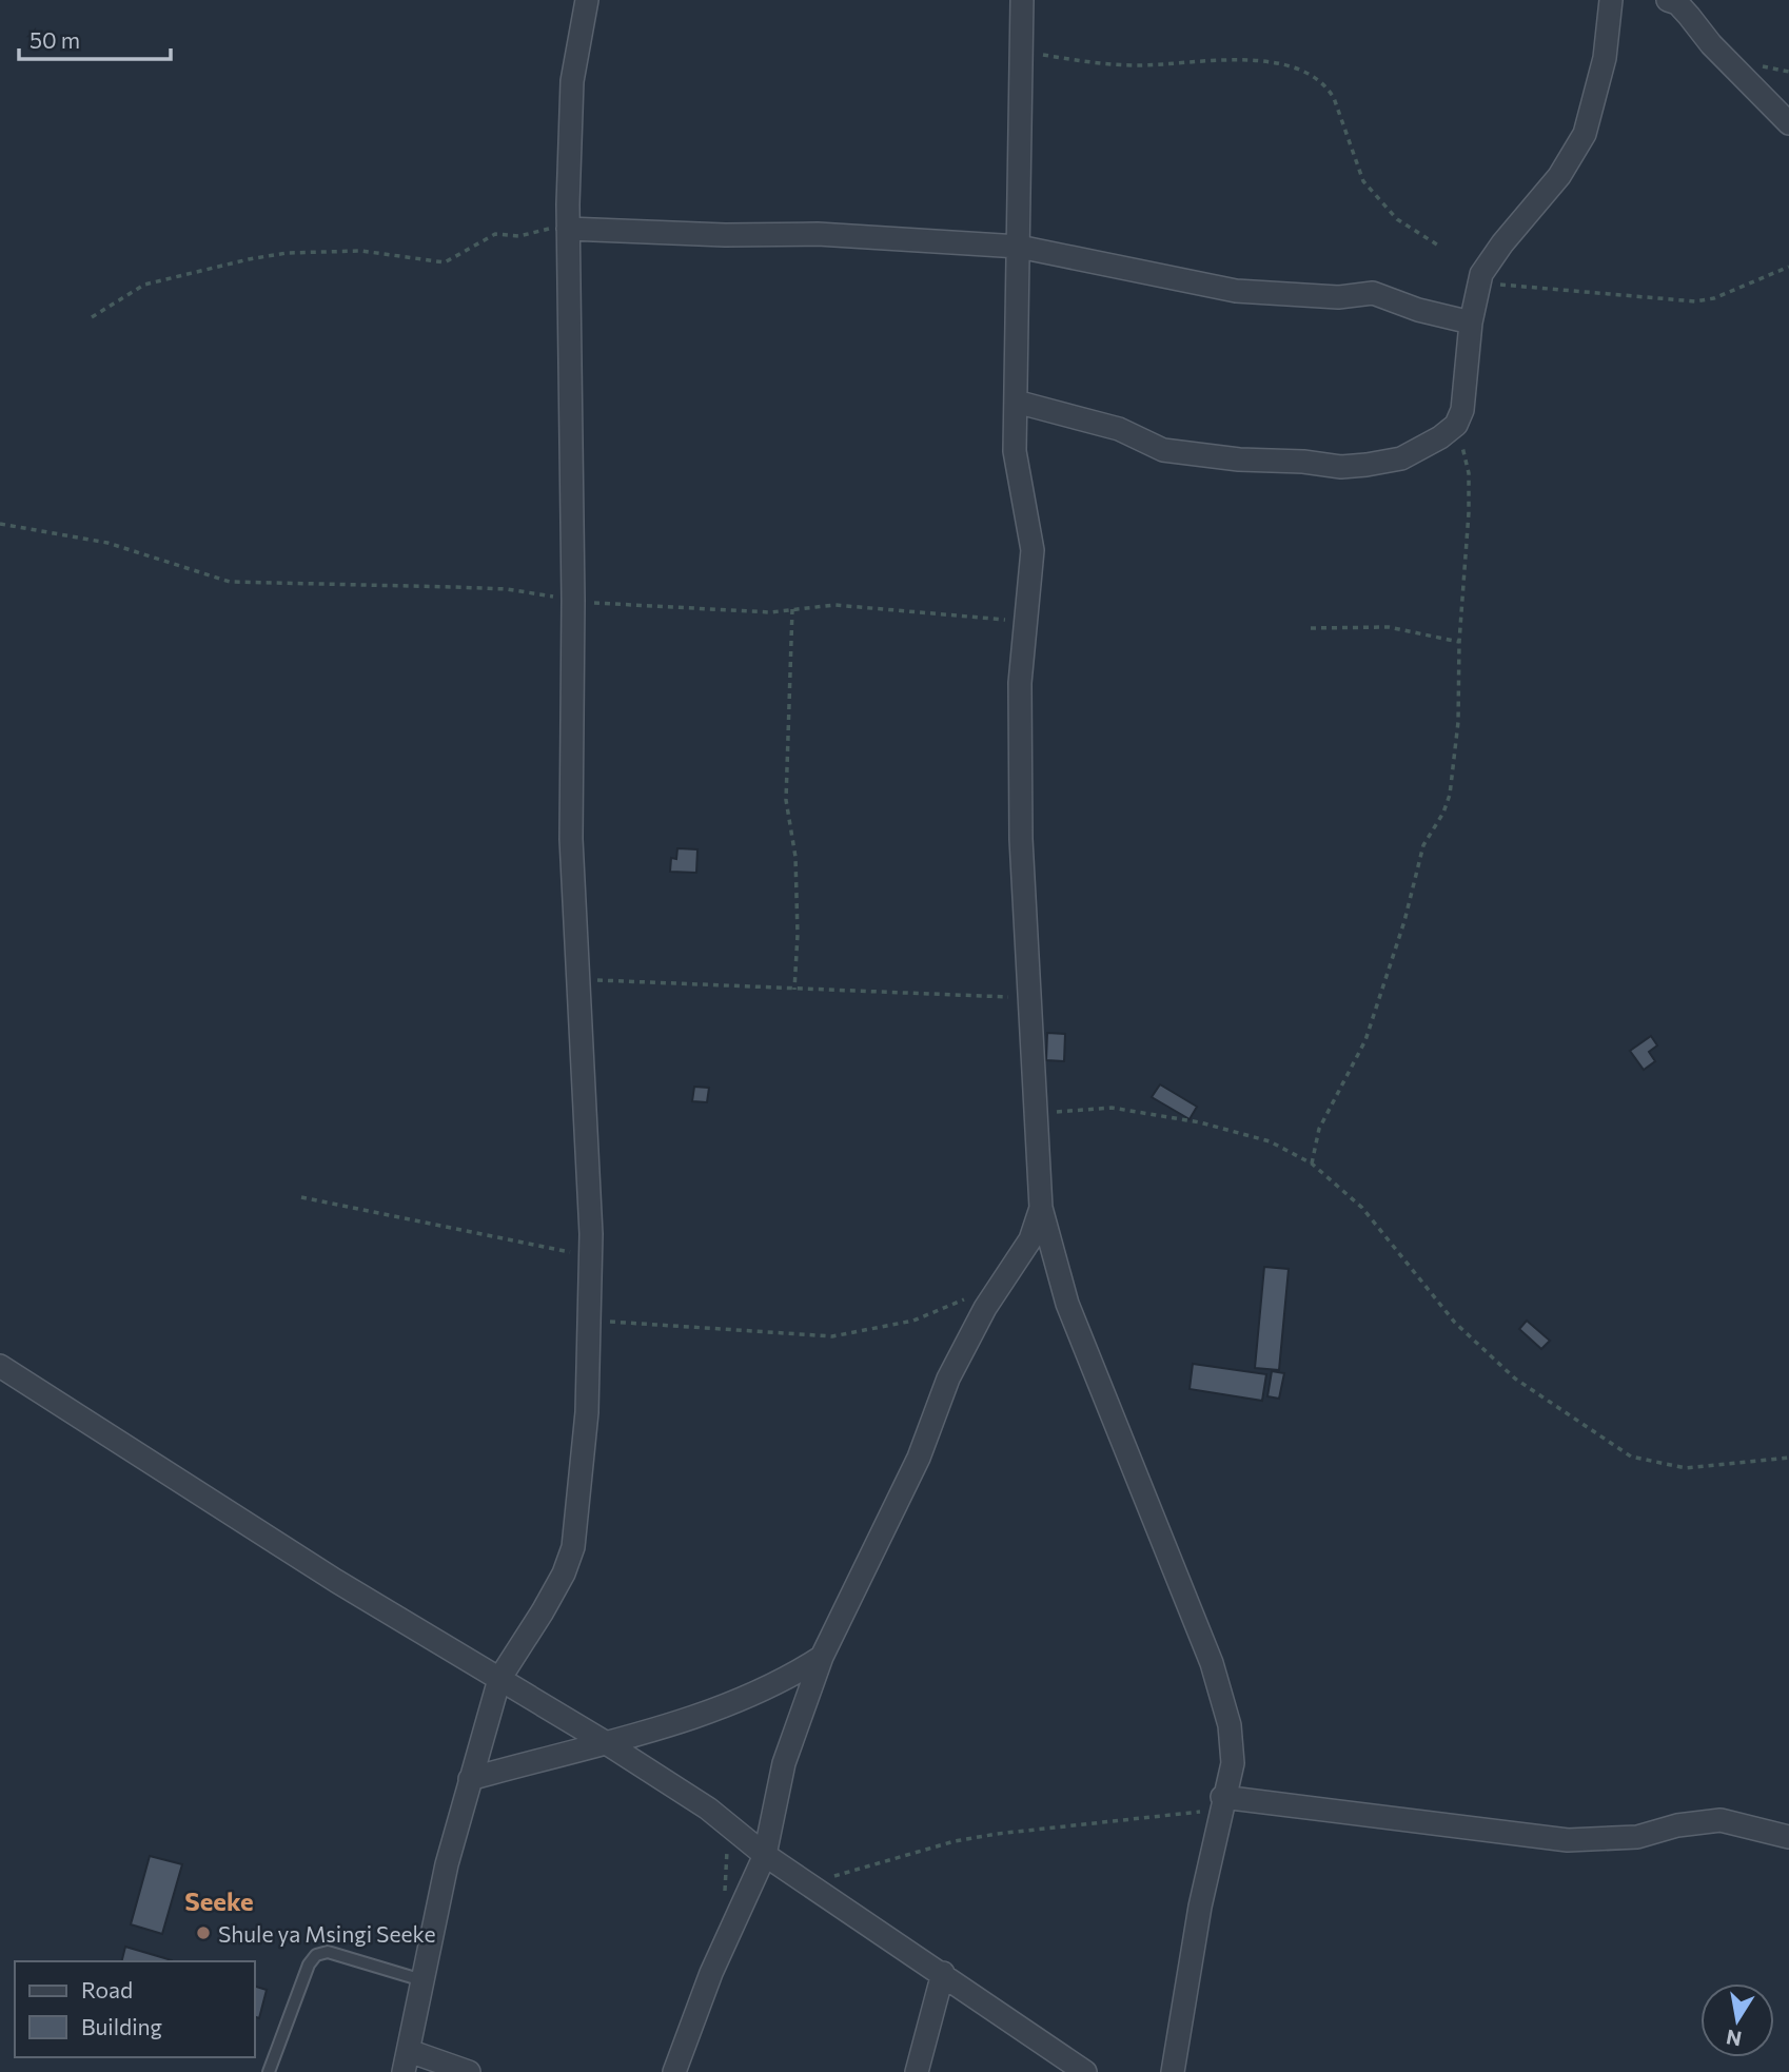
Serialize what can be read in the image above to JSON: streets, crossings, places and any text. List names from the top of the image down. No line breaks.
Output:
{"districts":["Seeke"],"places":["Shule ya Msingi Seeke"],"legend":["Road","Building"],"scale_bar":"50 m","north":"bottom"}
